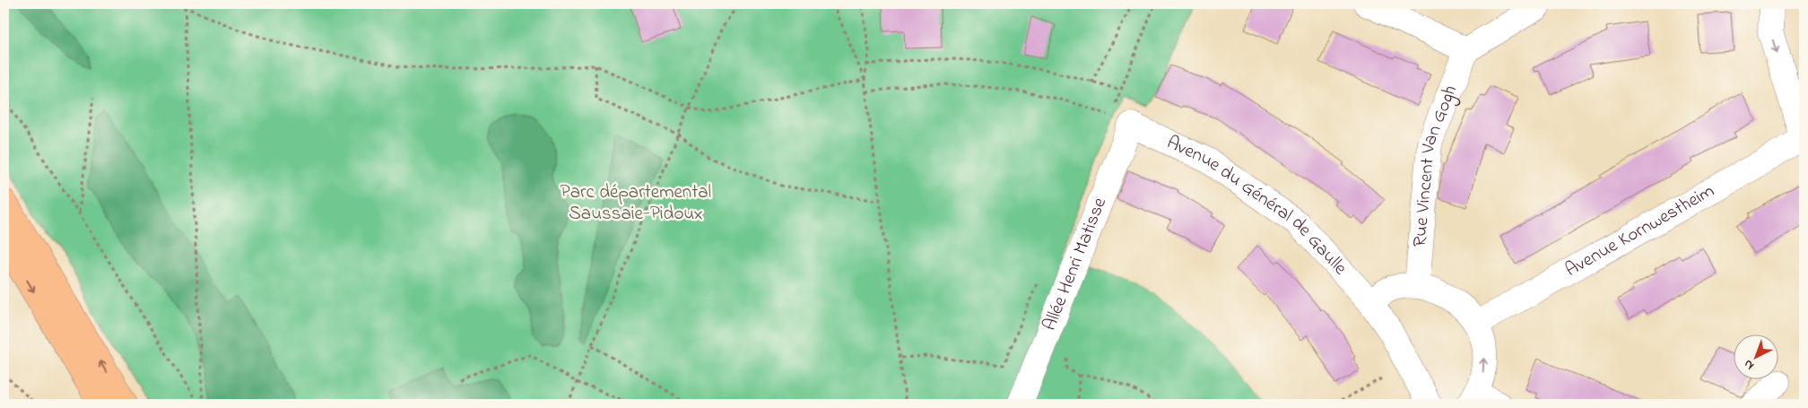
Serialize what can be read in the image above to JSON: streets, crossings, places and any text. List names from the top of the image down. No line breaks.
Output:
{"streets":{"street":["Rue Vincent Van Gogh","Avenue du Général de Gaulle","Avenue Kornwestheim","Allée Henri Matisse"]},"crossings":[["Avenue du Général de Gaulle","Allée Henri Matisse"]],"parks":["Parc départemental Saussaie-Pidoux"],"north":"bottom left"}
